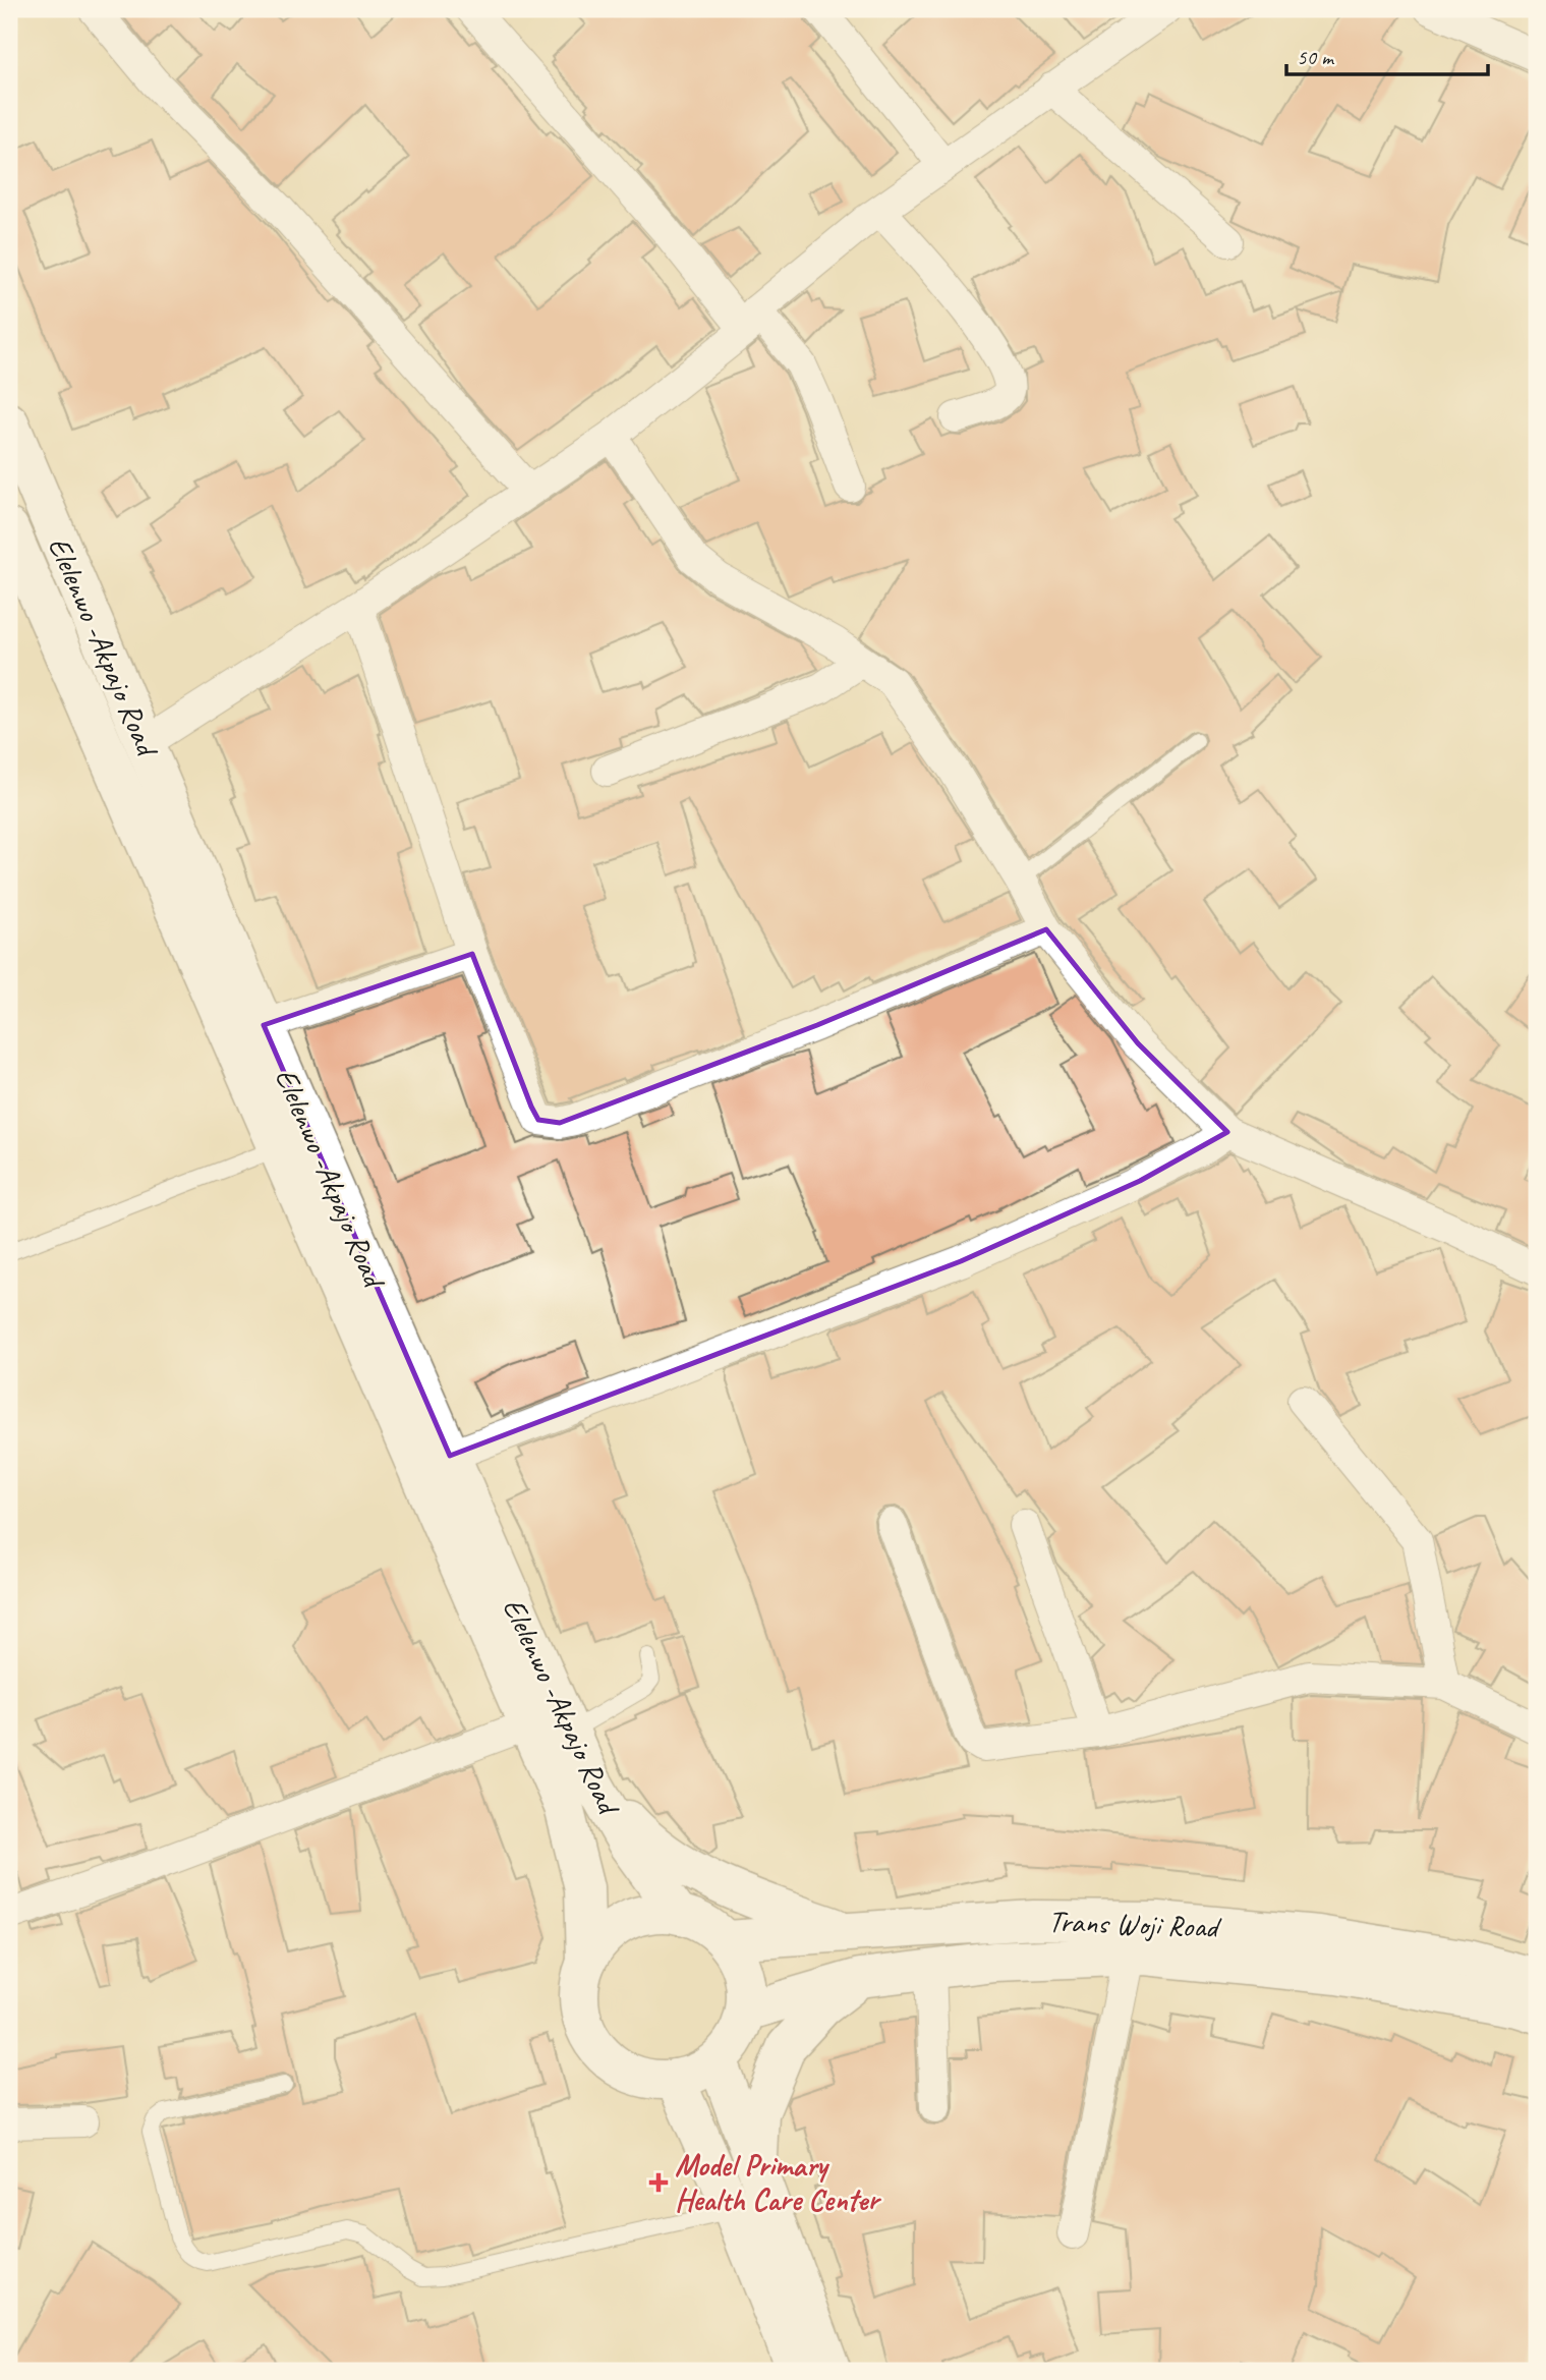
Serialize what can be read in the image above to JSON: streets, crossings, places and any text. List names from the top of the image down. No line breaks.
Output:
{"streets":{"main road":["Elelenwo -Akpajo Road","Trans Woji Road"]},"crossings":[["Elelenwo -Akpajo Road","Trans Woji Road"]],"places":{"health":["Model Primary Health Care Center"]},"scale_bar":"50 m"}
